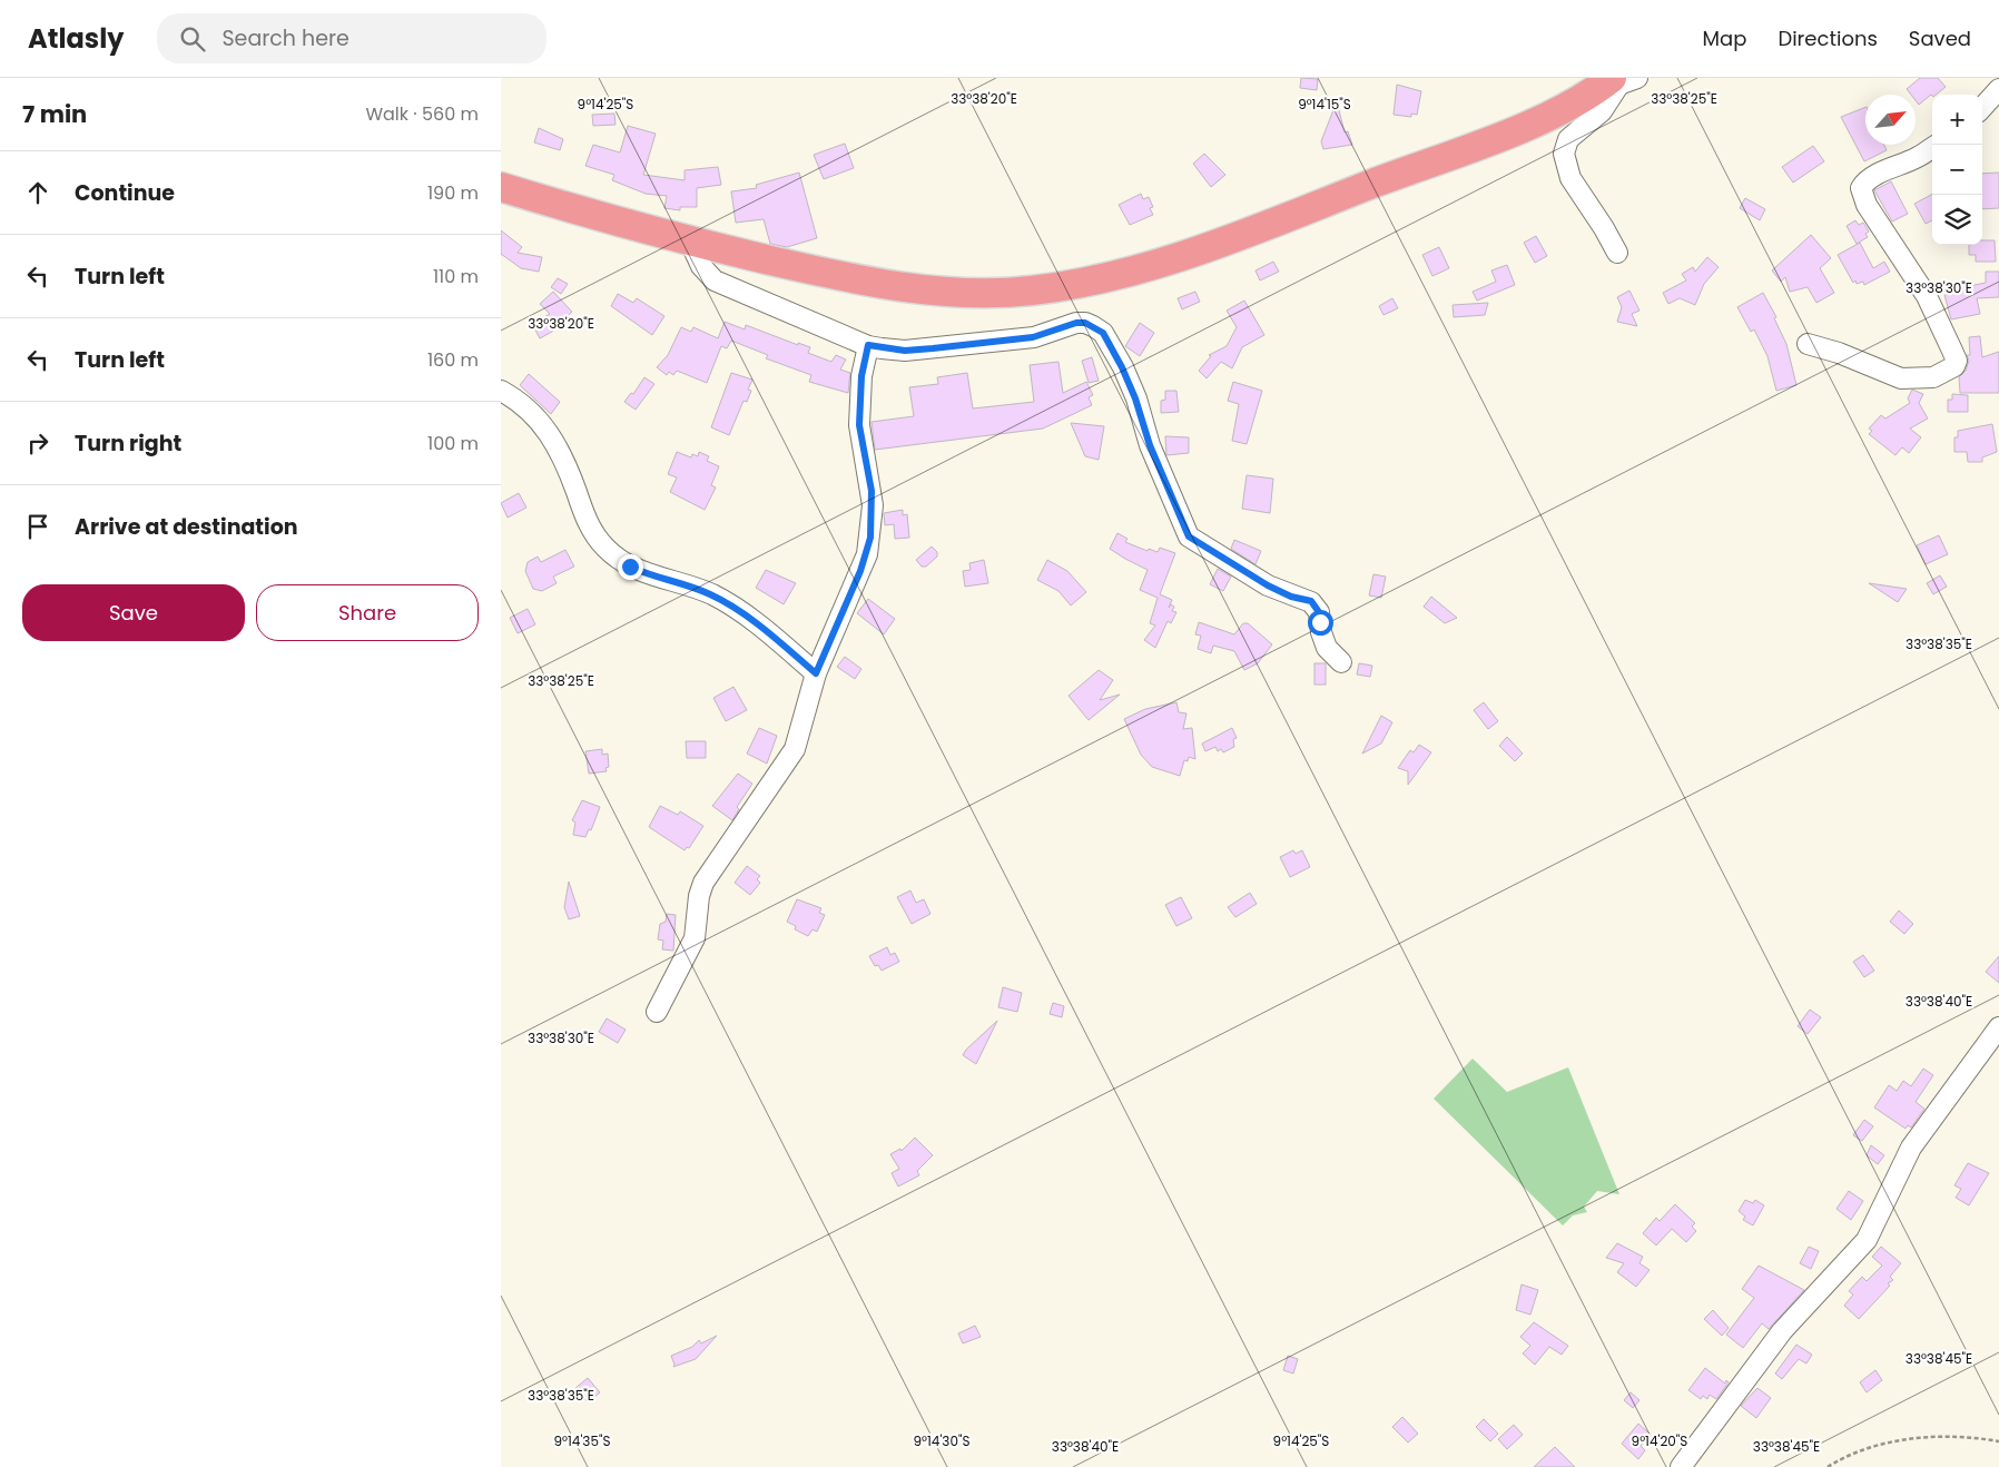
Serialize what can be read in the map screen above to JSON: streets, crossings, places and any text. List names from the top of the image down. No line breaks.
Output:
{"north":"top right","page":{"header":"Atlasly","search":"Search here","nav":["Map","Directions","Saved"],"heading":["7 min","Walk · 560 m"],"map_buttons":["+","−"],"list":[["Continue","190 m"],["Turn left","110 m"],["Turn left","160 m"],["Turn right","100 m"],"Arrive at destination"],"buttons":["Save","Share"]},"coordinates":["33°38'20\"E","33°38'25\"E","9°14'25\"S","9°14'15\"S","33°38'30\"E","33°38'35\"E","33°38'40\"E","33°38'45\"E","9°14'35\"S","9°14'30\"S","9°14'20\"S"]}
